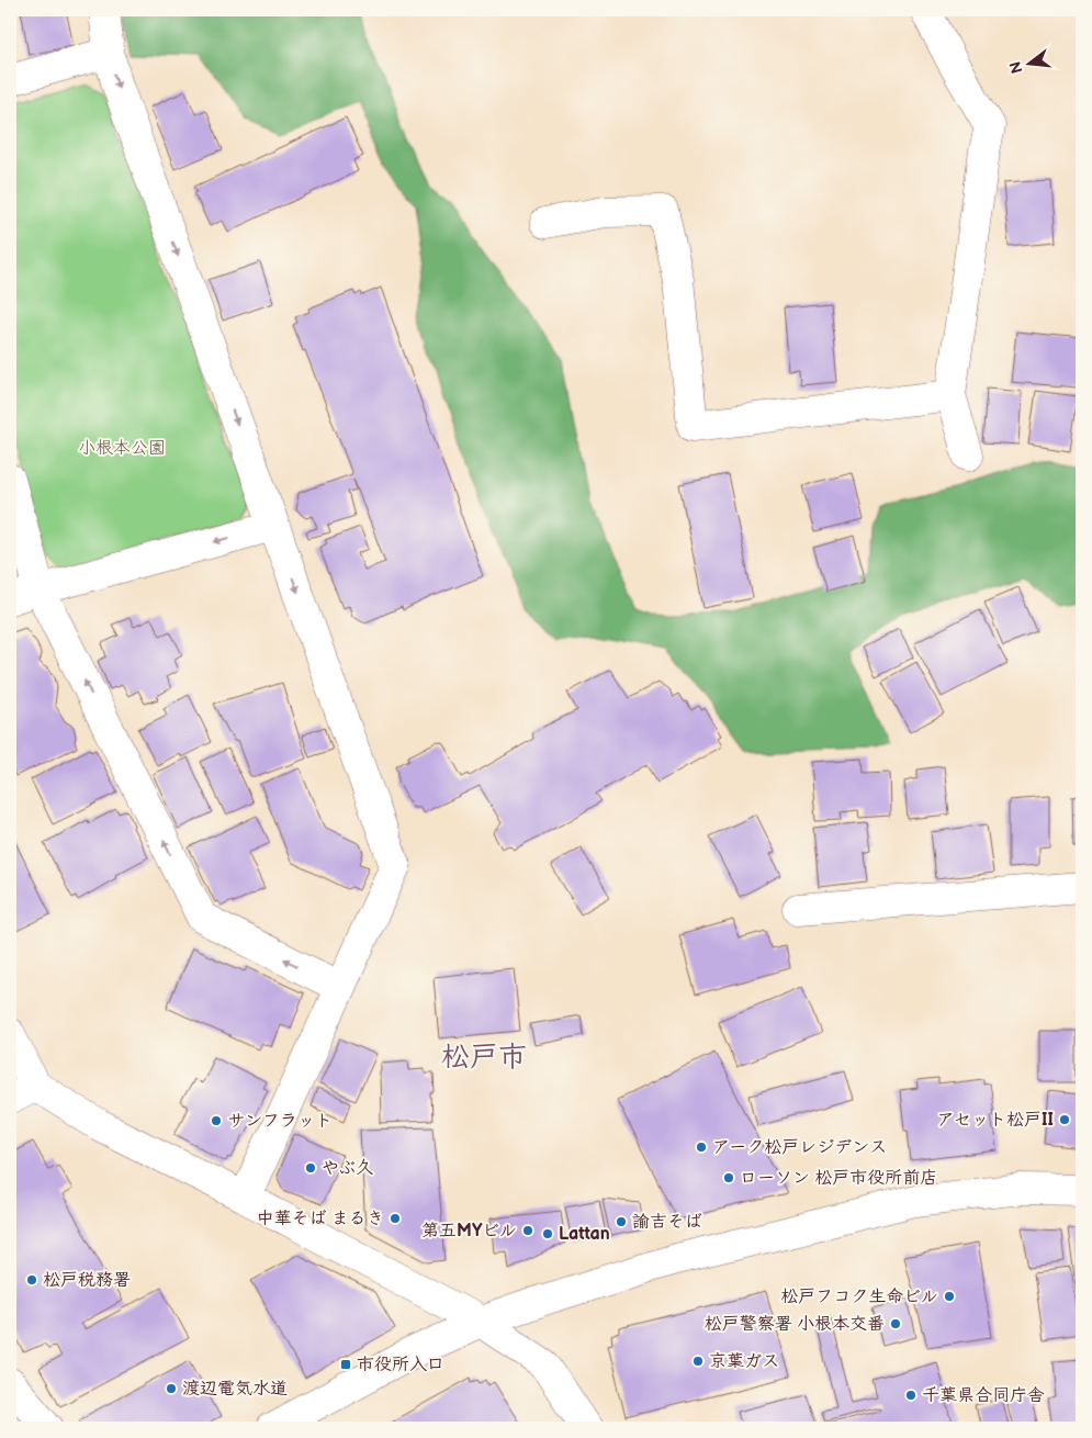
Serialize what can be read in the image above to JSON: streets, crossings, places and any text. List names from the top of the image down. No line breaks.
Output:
{"districts":["松戸市"],"parks":["小根本公園"],"places":{"other":["アセット松戸II","サンフラット","アーク松戸レジデンス","やぶ久","ローソン 松戸市役所前店","中華そば まるき","諭吉そば","第五MYビル","Lattan","松戸税務署","松戸フコク生命ビル","松戸警察署 小根本交番","京葉ガス","渡辺電気水道","千葉県合同庁舎"],"transit":["市役所入口"]},"north":"left"}
